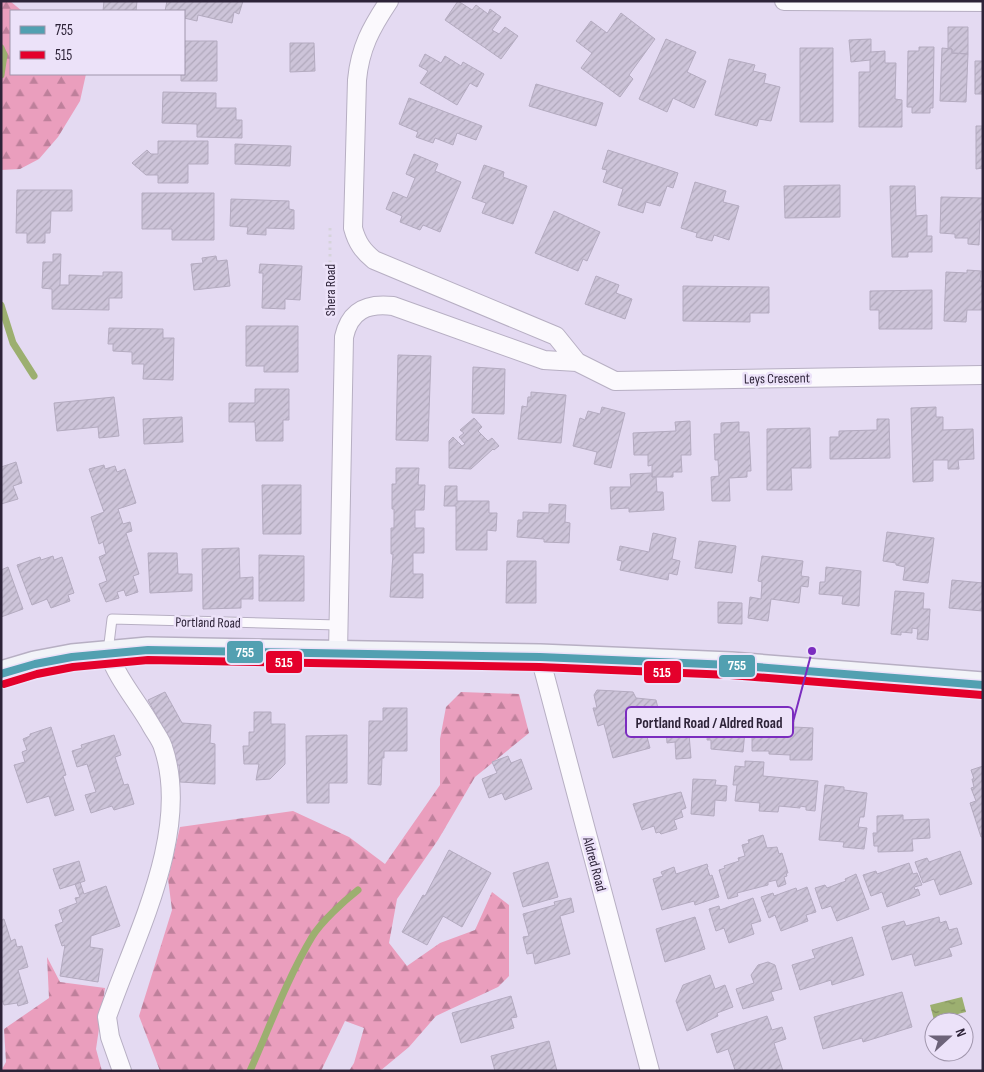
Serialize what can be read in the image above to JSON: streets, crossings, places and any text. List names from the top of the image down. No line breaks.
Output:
{"streets":{"street":["Leys Crescent","Portland Road","Aldred Road"],"path":["Shera Road"]},"crossings":[["Shera Road","Leys Crescent"],["Portland Road","Aldred Road"]],"places":["Portland Road / Aldred Road"],"lines":["transit line 755","transit line 515"],"legend":["755","515"],"north":"right"}
